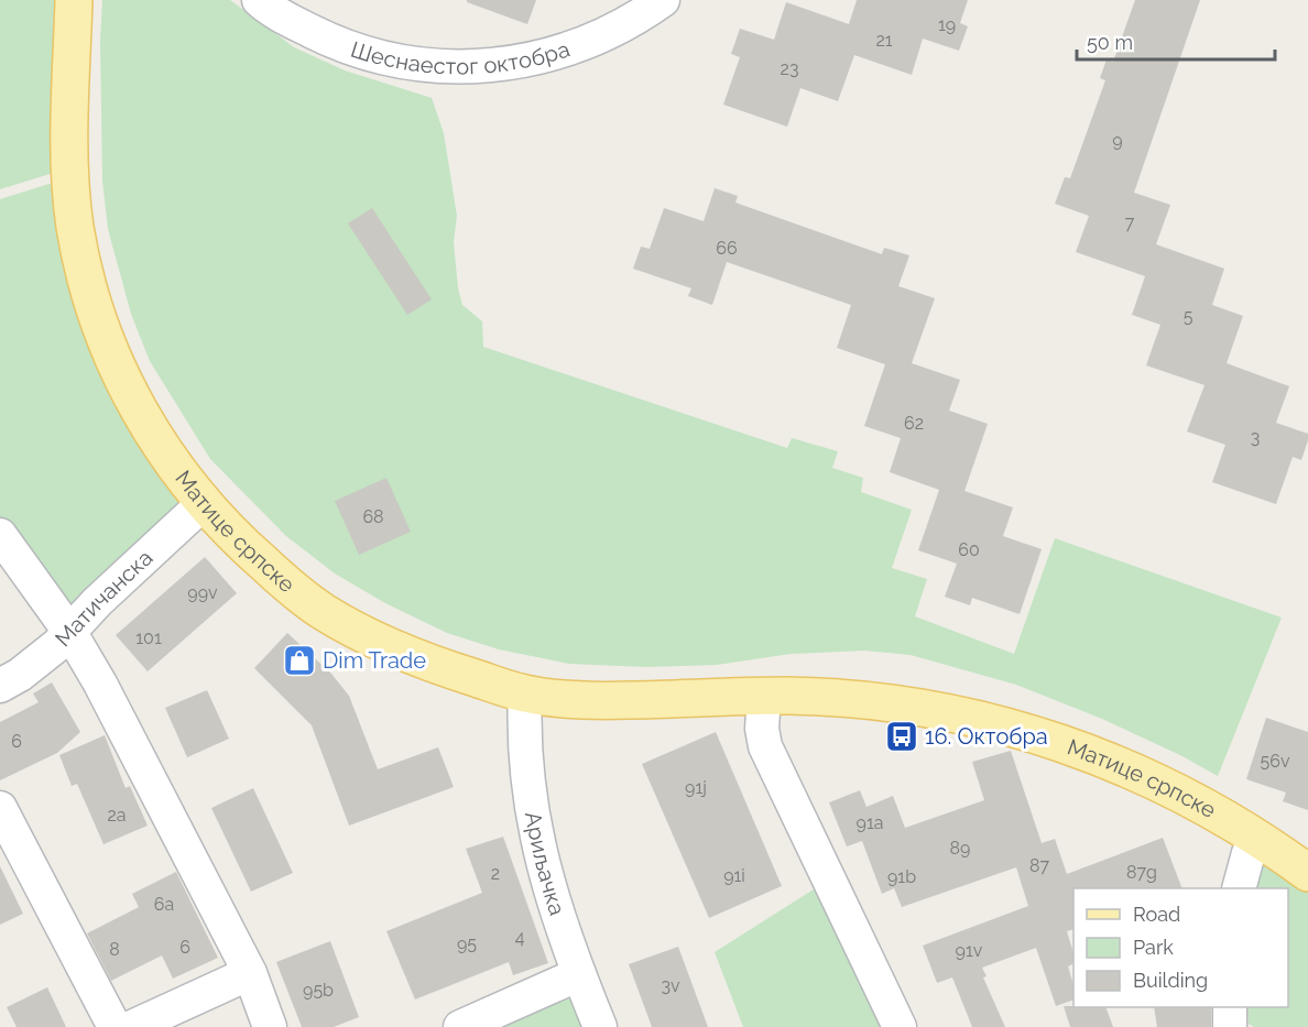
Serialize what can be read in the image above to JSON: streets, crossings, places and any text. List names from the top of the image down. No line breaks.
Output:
{"streets":{"main road":["Матице српске"],"street":["Шеснаестог октобра","Матичанска","Ариљачка"]},"crossings":[["Матице српске","Матичанска"],["Матице српске","Ариљачка"]],"places":{"shop":["Dim Trade"],"bus stop":["16. Октобра"]},"house_numbers":["19","21","23","9","7","66","5","62","3","68","60","99v","101","6","56v","91j","2a","91a","89","87","87g","2","91i","91b","6a","4","95","6","8","91v","3v","95b"],"legend":["Road","Park","Building"],"scale_bar":"50 m"}
